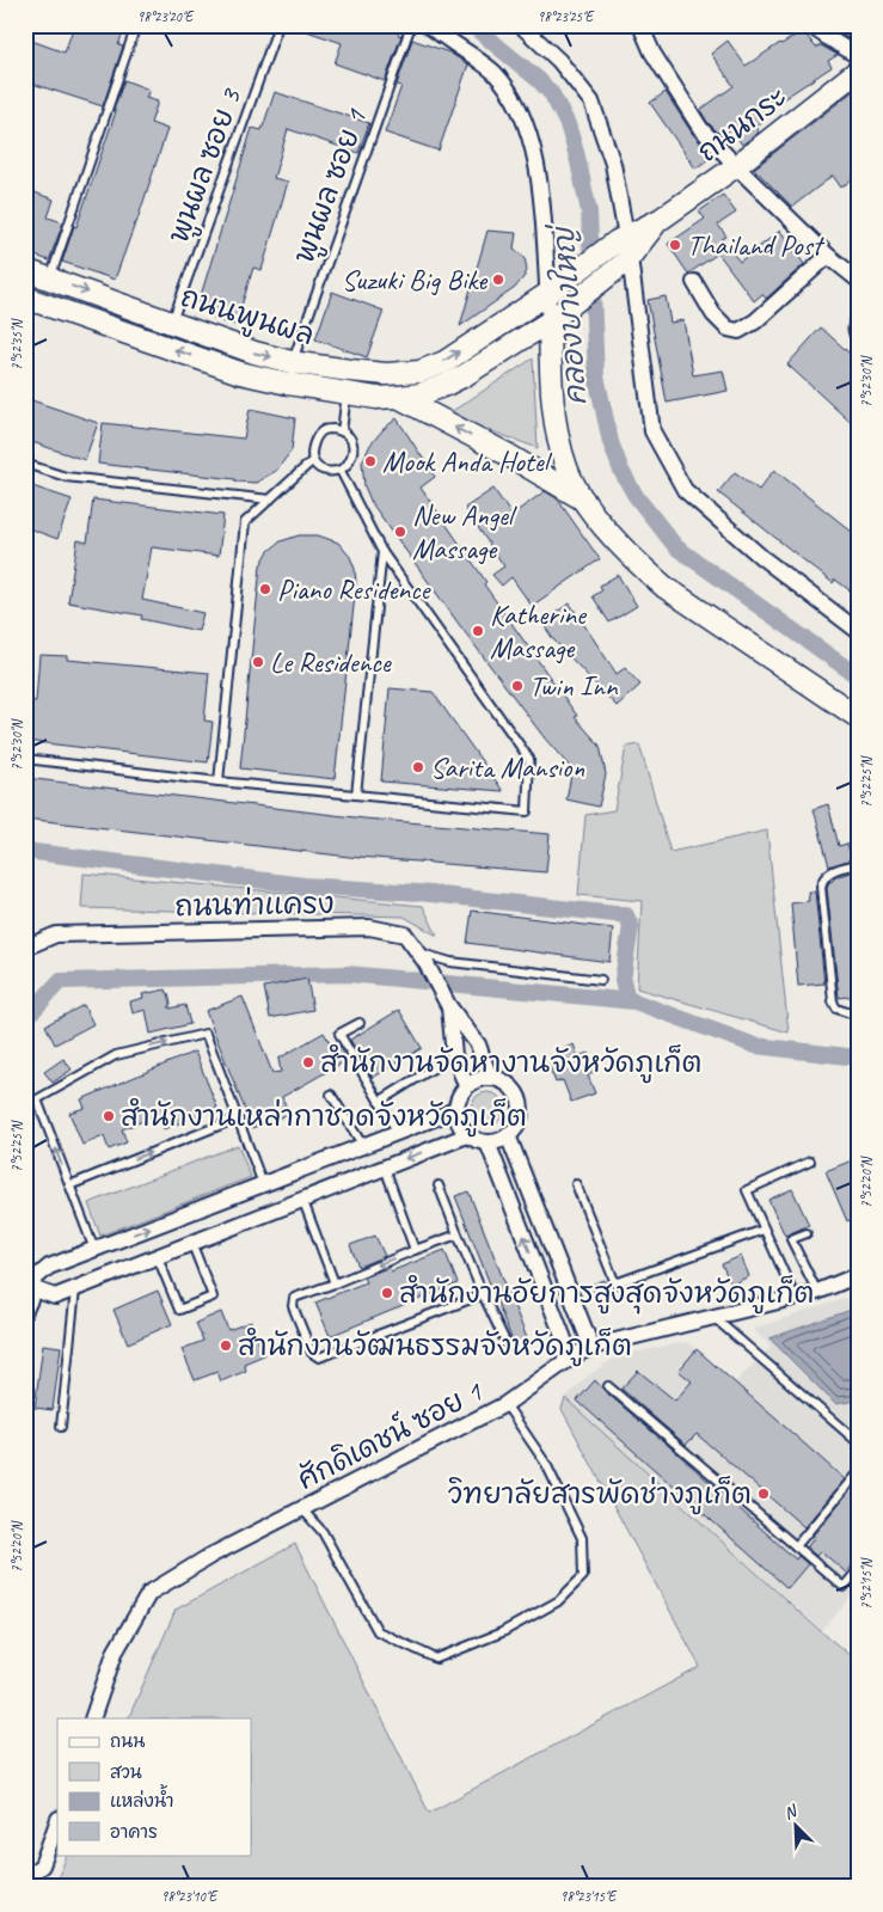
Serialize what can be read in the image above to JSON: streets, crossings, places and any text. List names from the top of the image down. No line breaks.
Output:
{"streets":{"main road":["ถนนกระ","ถนนพูนผล"],"street":["ถนนท่าแครง","ศักดิเดชน์ ซอย 1"],"lane":["พูนผล ซอย 3","พูนผล ซอย 1"]},"crossings":[["ถนนกระ","ถนนพูนผล"],["พูนผล ซอย 3","ถนนพูนผล"],["พูนผล ซอย 1","ถนนพูนผล"]],"water":["คลองบางใหญ่"],"places":["Thailand Post","Suzuki Big Bike","Mook Anda Hotel","New Angel Massage","Piano Residence","Katherine Massage","Le Residence","Twin Inn","Sarita Mansion","สำนักงานจัดหางานจังหวัดภูเก็ต","สำนักงานเหล่ากาชาดจังหวัดภูเก็ต","สำนักงานอัยการสูงสุดจังหวัดภูเก็ต","สำนักงานวัฒนธรรมจังหวัดภูเก็ต","วิทยาลัยสารพัดช่างภูเก็ต"],"legend":["ถนน","สวน","แหล่งน้ำ","อาคาร"],"north":"top left","coordinates":["98°23'20\"E","98°23'25\"E","7°52'35\"N","7°52'30\"N","7°52'25\"N","7°52'20\"N","7°52'15\"N","98°23'10\"E","98°23'15\"E"]}
